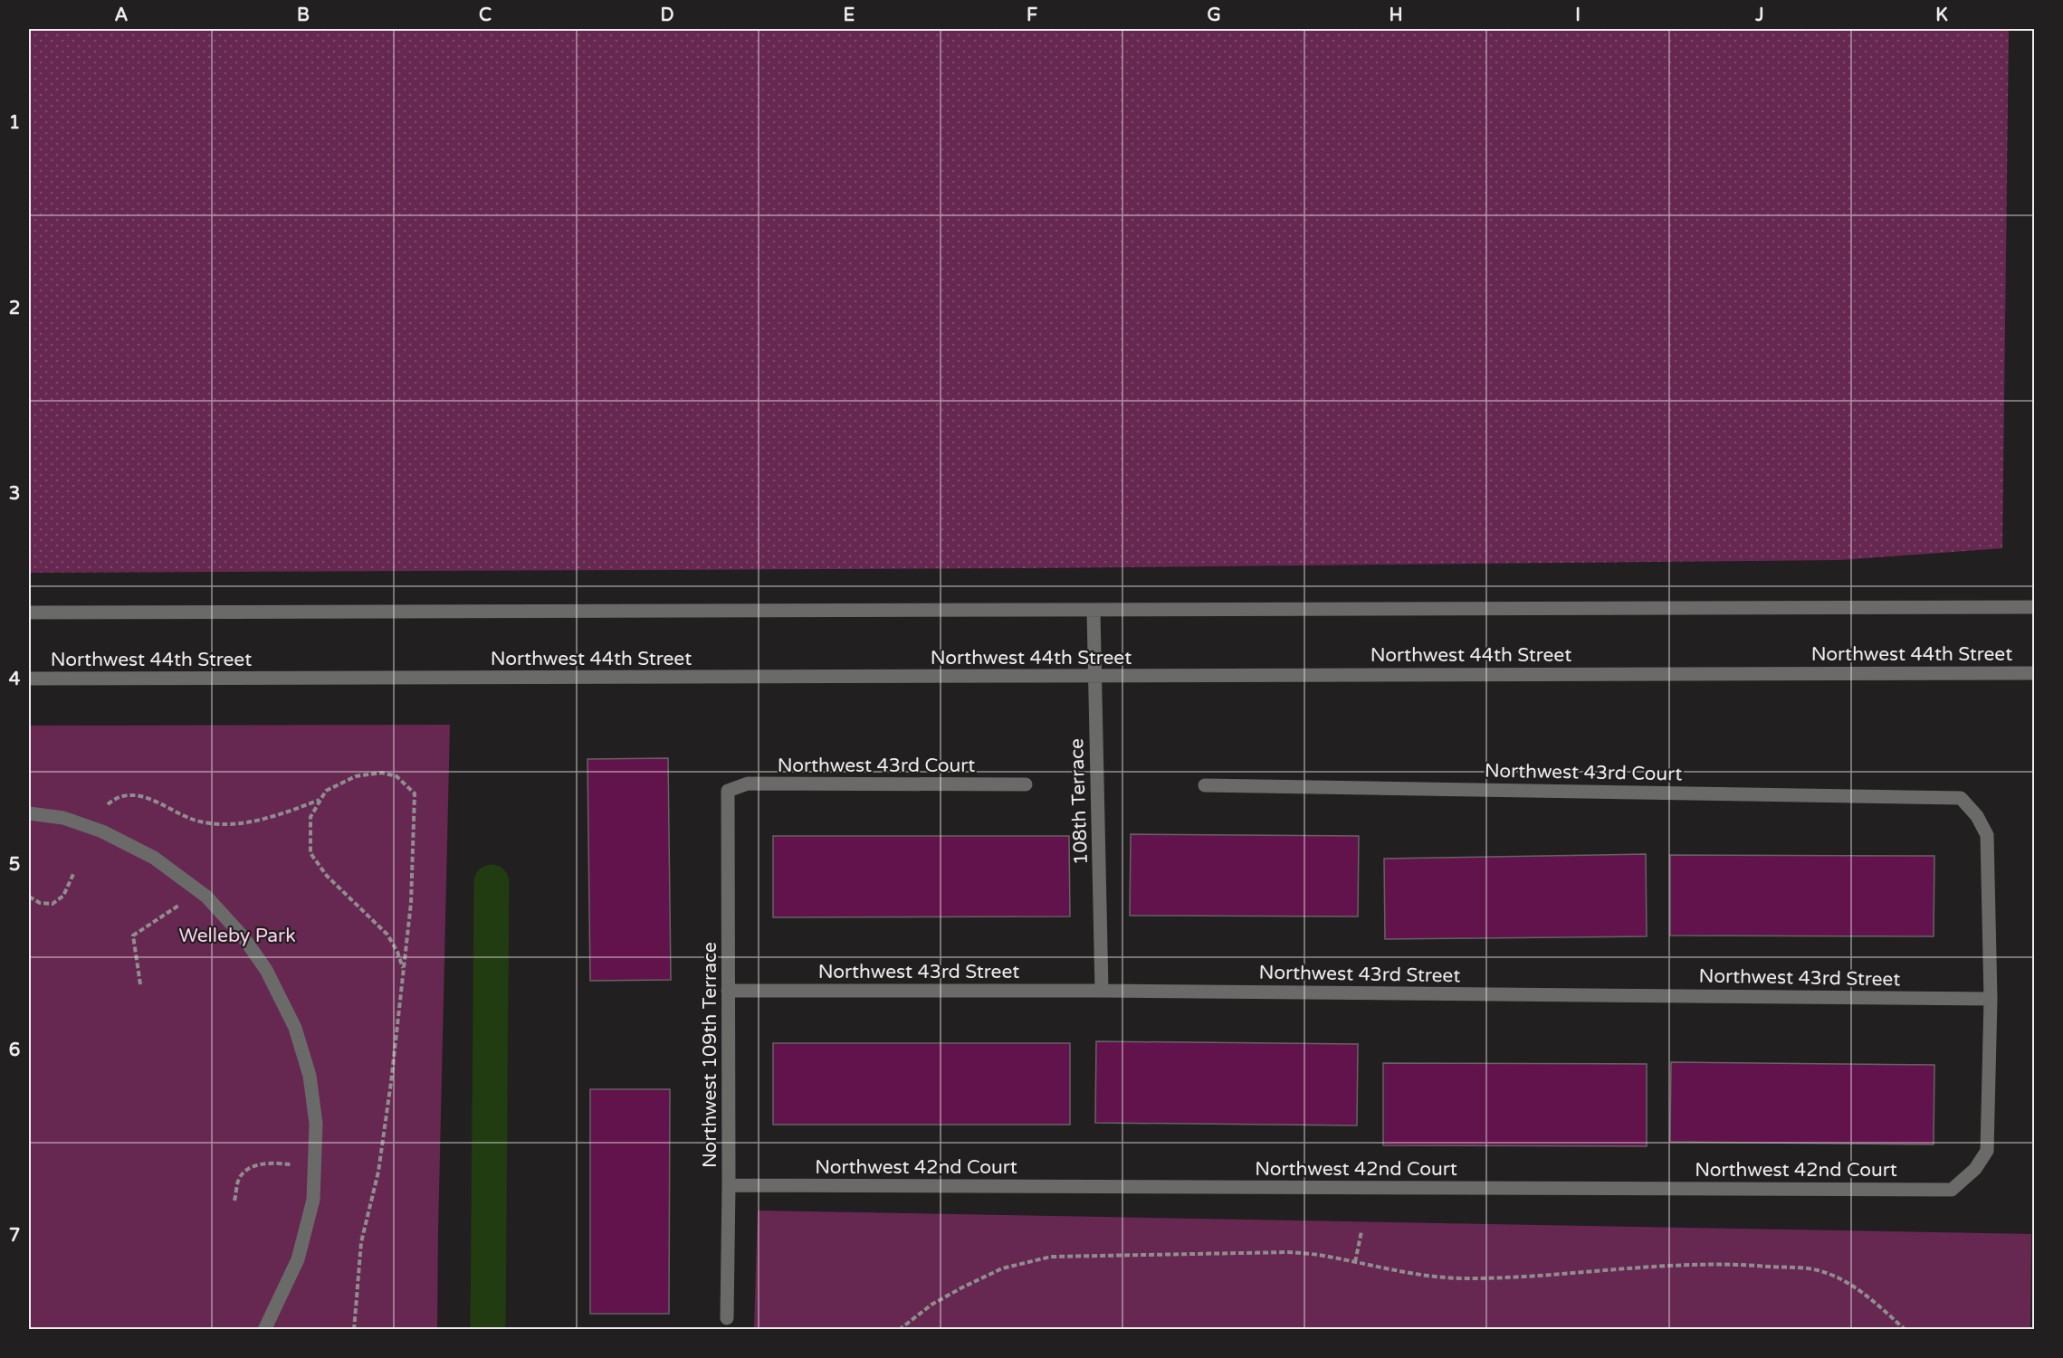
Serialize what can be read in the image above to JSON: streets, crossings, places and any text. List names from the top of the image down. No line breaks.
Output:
{"streets":{"street":["Northwest 44th Street","Northwest 43rd Court","108th Terrace","Northwest 43rd Street","Northwest 109th Terrace","Northwest 42nd Court"]},"crossings":[["Northwest 44th Street","108th Terrace"],["Northwest 43rd Court","Northwest 43rd Street"],["Northwest 43rd Court","Northwest 109th Terrace"],["Northwest 43rd Court","Northwest 42nd Court"],["108th Terrace","Northwest 43rd Street"],["Northwest 43rd Street","Northwest 109th Terrace"],["Northwest 43rd Street","Northwest 42nd Court"],["Northwest 109th Terrace","Northwest 42nd Court"]],"parks":["Welleby Park"],"grid":{"columns":["A","B","C","D","E","F","G","H","I","J","K"],"rows":["1","2","3","4","5","6","7"]}}
